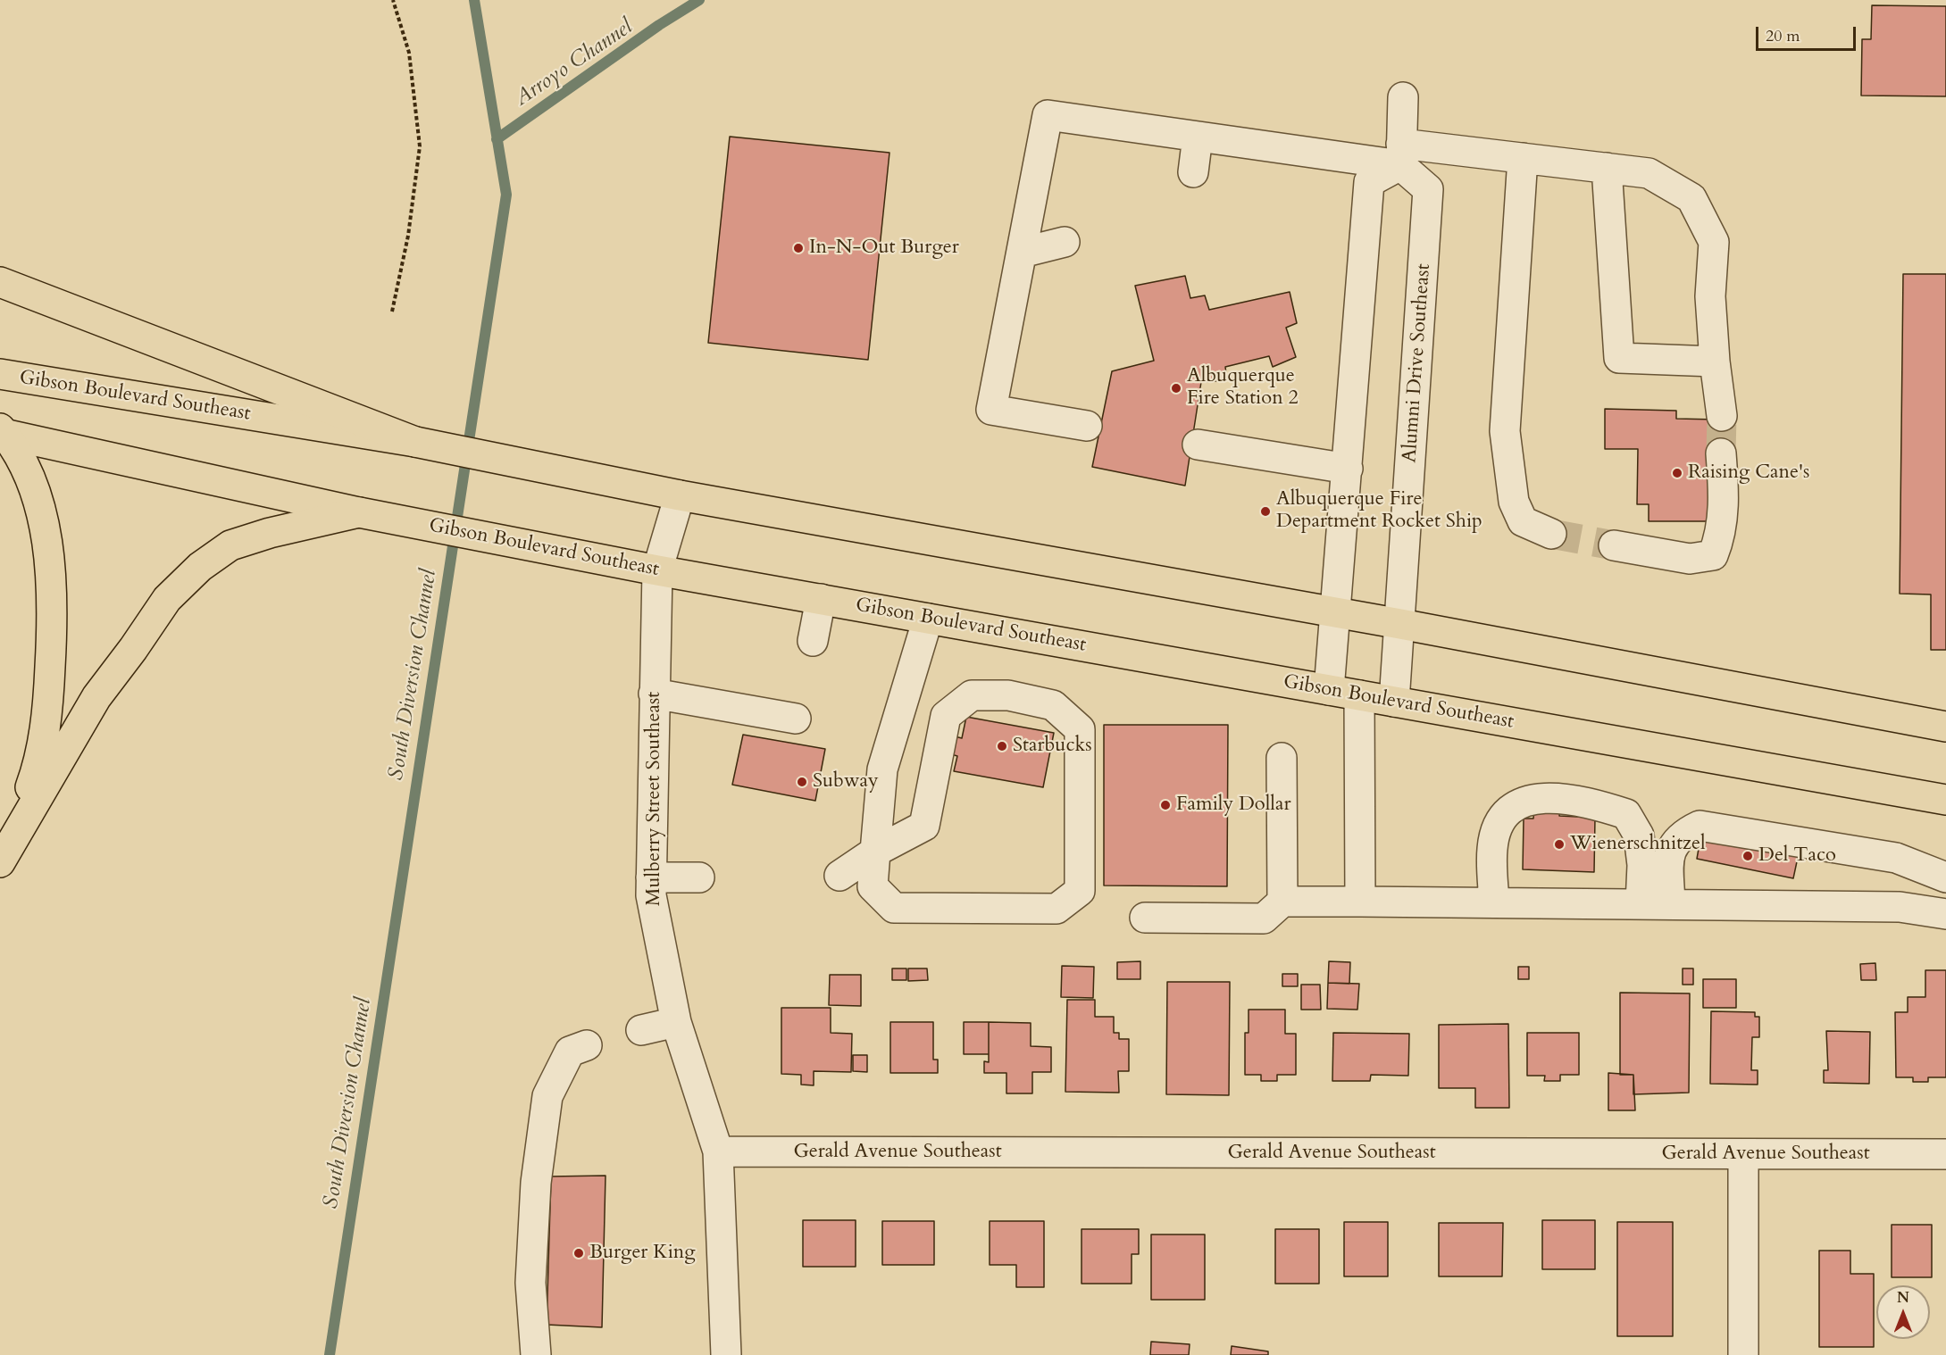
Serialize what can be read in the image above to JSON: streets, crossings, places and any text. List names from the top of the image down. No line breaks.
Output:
{"streets":{"main road":["Gibson Boulevard Southeast"],"street":["Alumni Drive Southeast","Mulberry Street Southeast","Gerald Avenue Southeast"]},"crossings":[["Alumni Drive Southeast","Gibson Boulevard Southeast"],["Gibson Boulevard Southeast","Mulberry Street Southeast"],["Mulberry Street Southeast","Gerald Avenue Southeast"]],"water":["Arroyo Channel","South Diversion Channel"],"places":["In-N-Out Burger","Albuquerque Fire Station 2","Raising Cane's","Albuquerque Fire Department Rocket Ship","Starbucks","Subway","Family Dollar","Wienerschnitzel","Del Taco","Burger King"],"scale_bar":"20 m","north":"top"}
